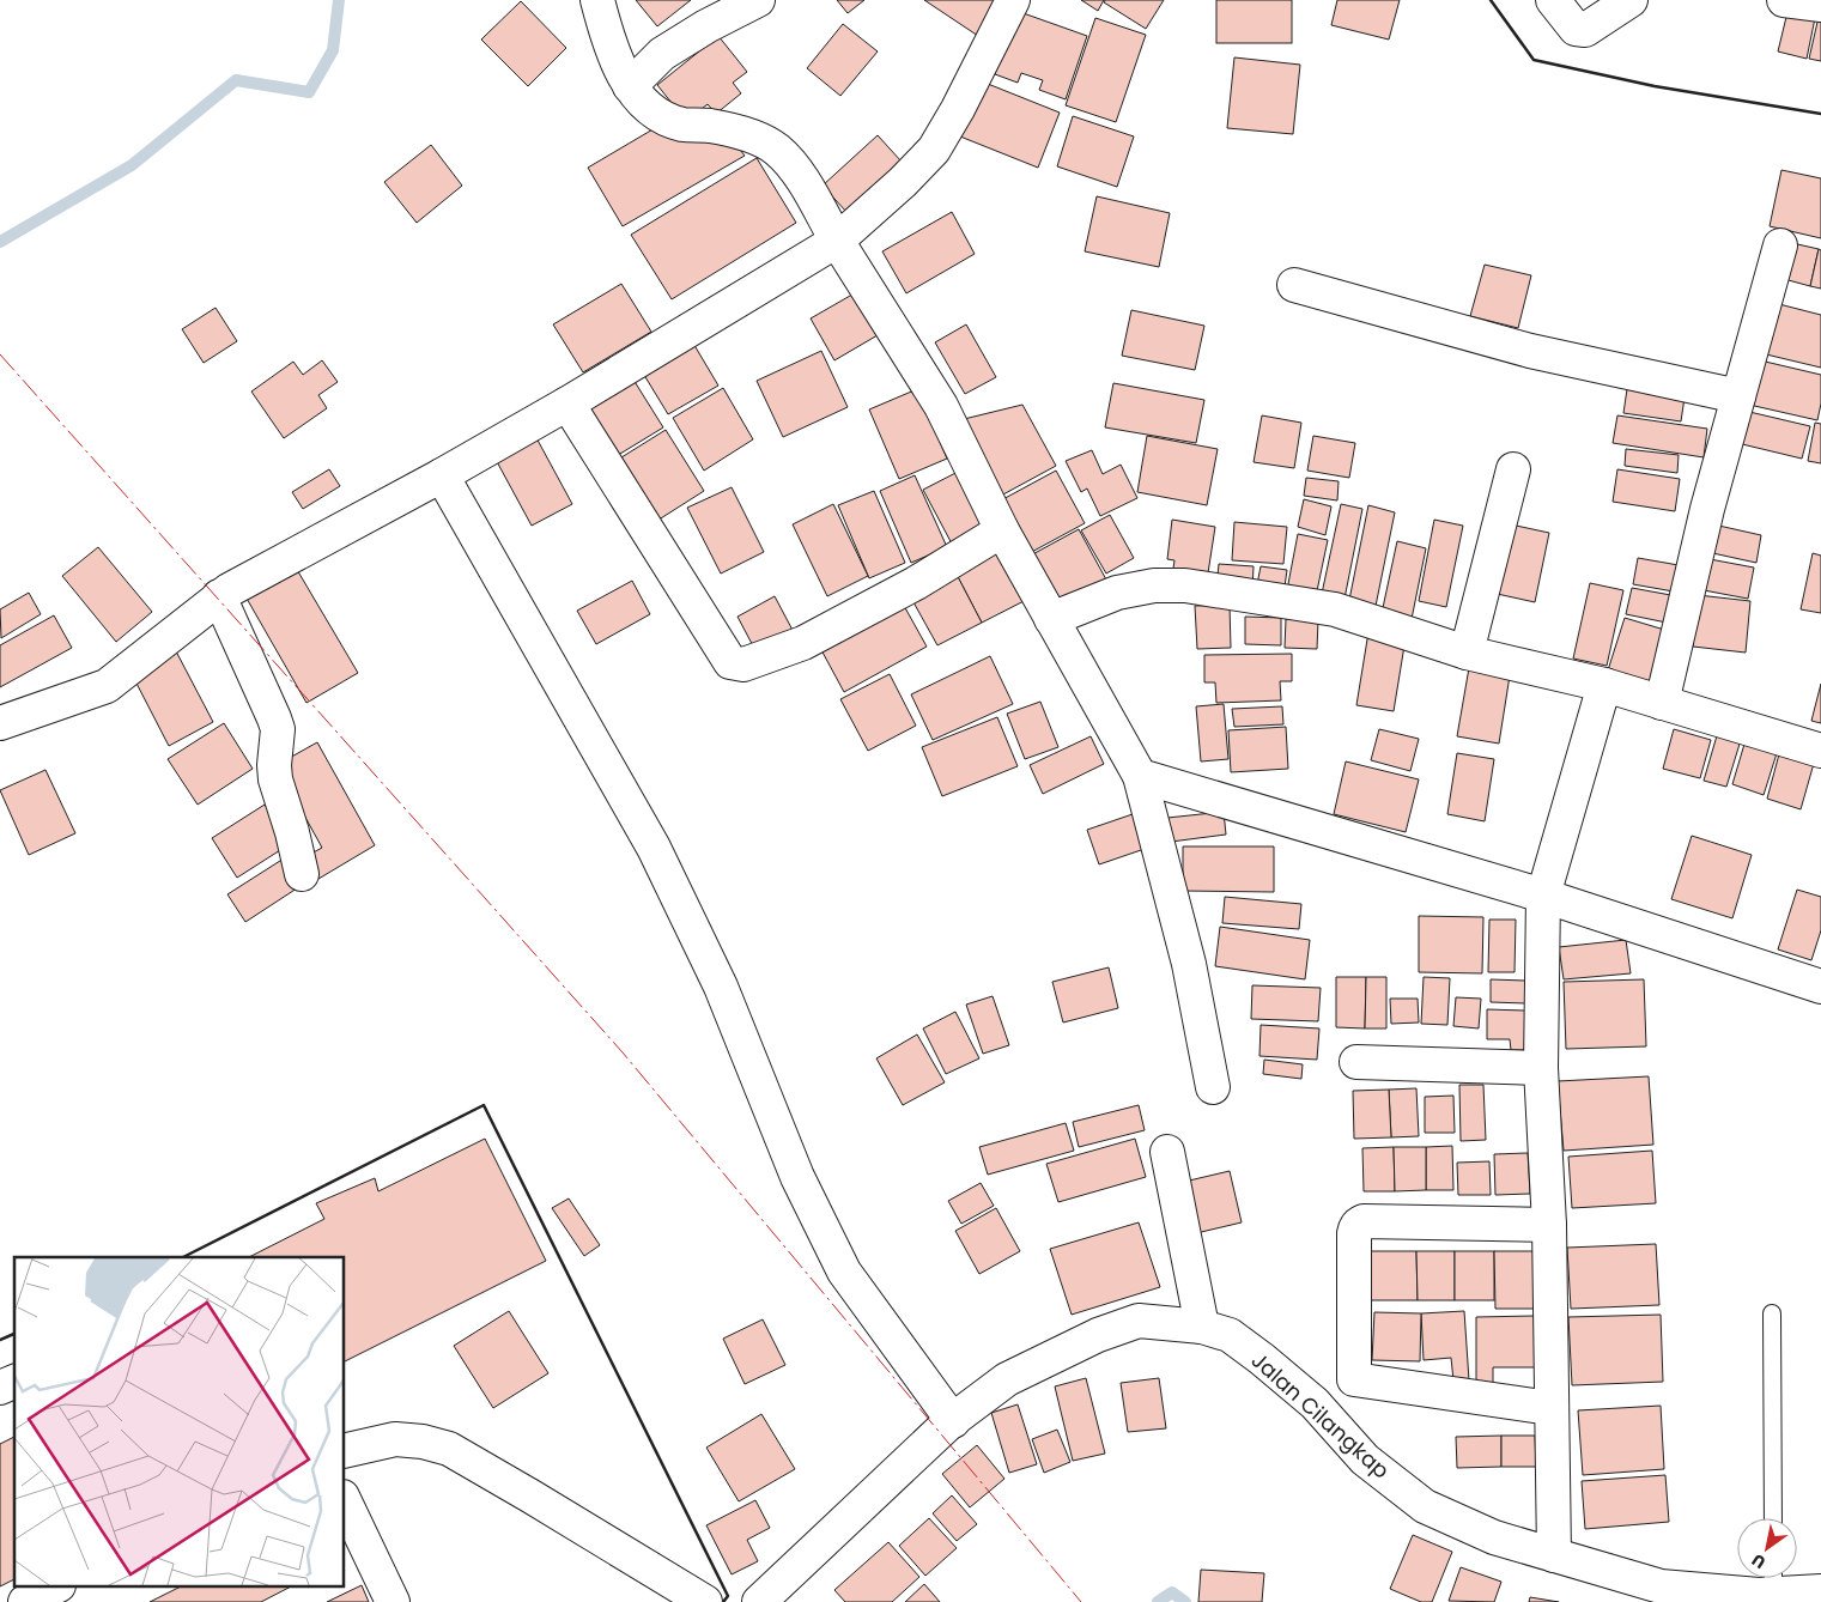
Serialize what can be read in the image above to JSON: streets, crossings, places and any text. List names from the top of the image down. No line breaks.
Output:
{"streets":{"street":["Jalan Cilangkap"]},"north":"bottom left"}
